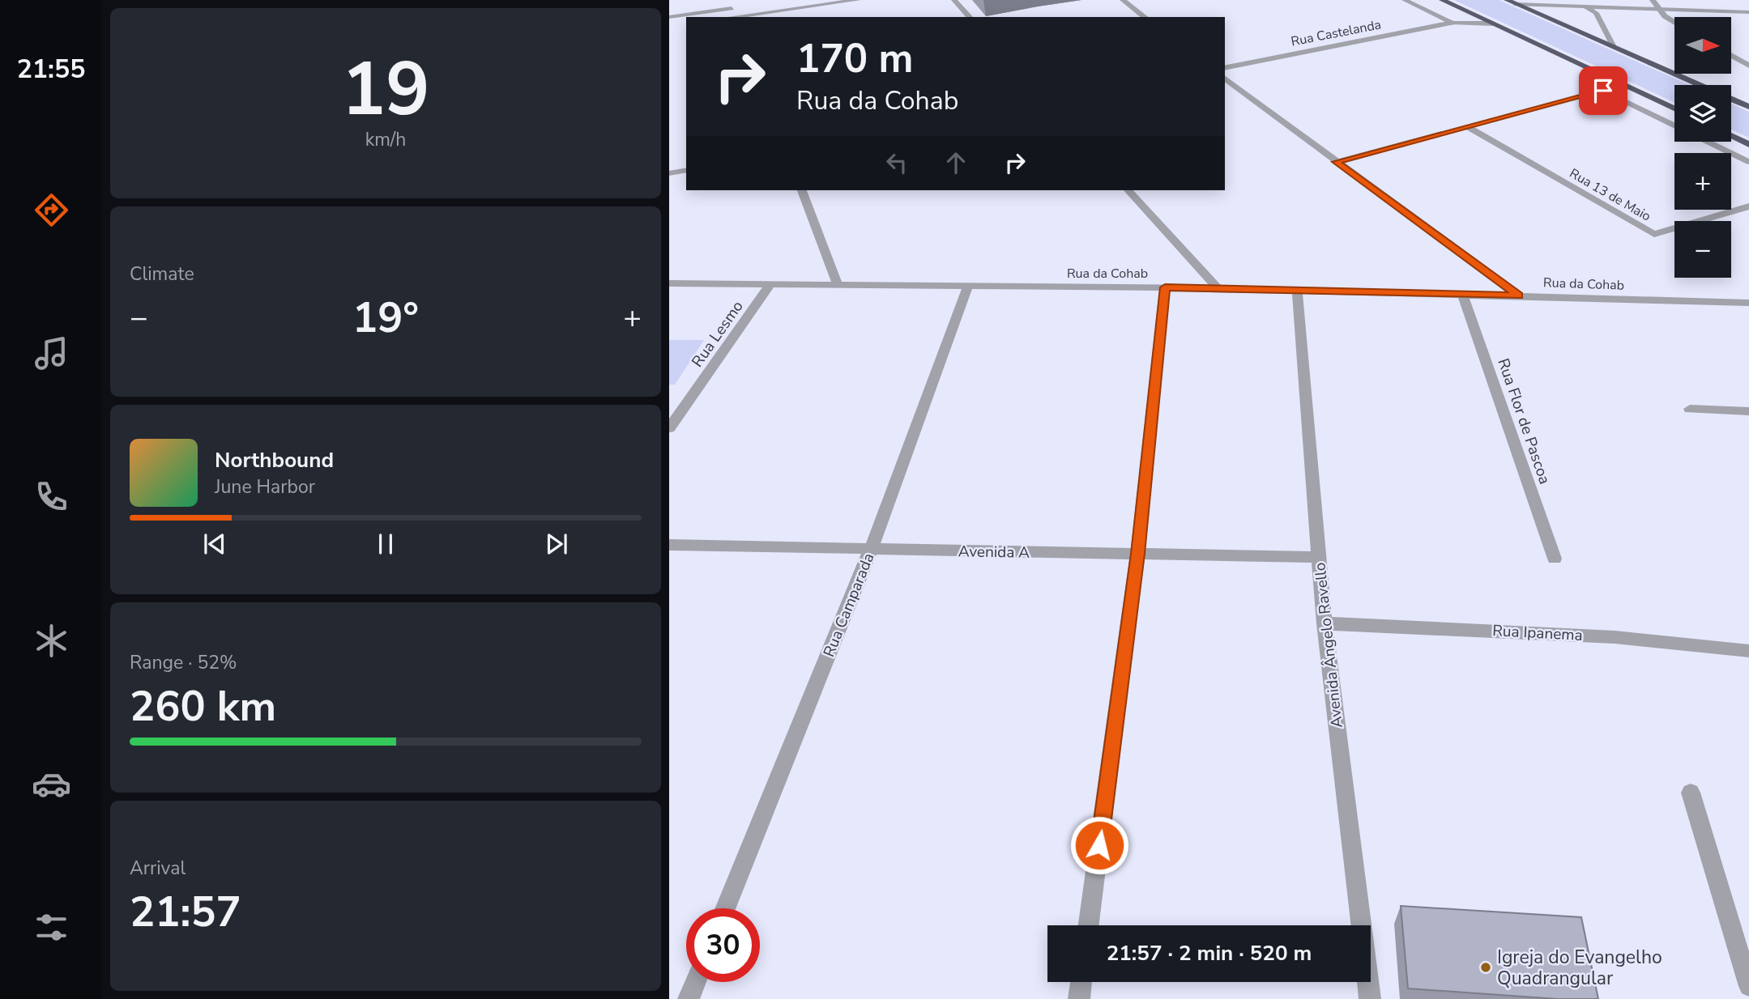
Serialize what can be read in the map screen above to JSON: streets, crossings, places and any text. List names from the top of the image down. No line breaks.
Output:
{"streets":{"street":["Rua Castelanda","Rua 13 de Maio","Rua da Cohab","Rua Lesmo","Rua Flor de Pascoa","Avenida A","Rua Camparada","Rua Ipanema","Avenida Ângelo Ravello"]},"crossings":[["Rua da Cohab","Rua Lesmo"],["Rua da Cohab","Rua Flor de Pascoa"],["Rua da Cohab","Rua Camparada"],["Rua da Cohab","Avenida Ângelo Ravello"],["Avenida A","Rua Camparada"],["Avenida A","Avenida Ângelo Ravello"],["Rua Ipanema","Avenida Ângelo Ravello"]],"places":["Igreja do Evangelho Quadrangular"],"north":"right","page":{"tabs":"21:55","tile":[["19","km/h"],"Climate",["Range · 52%","260 km"],["Arrival","21:57"]],"map_buttons":["+","−"],"turn":["170 m","Rua da Cohab"],"heat":["−","19°","+"],"song":["Northbound","June Harbor"],"limit":"30","trip":"21:57 · 2 min · 520 m"}}
